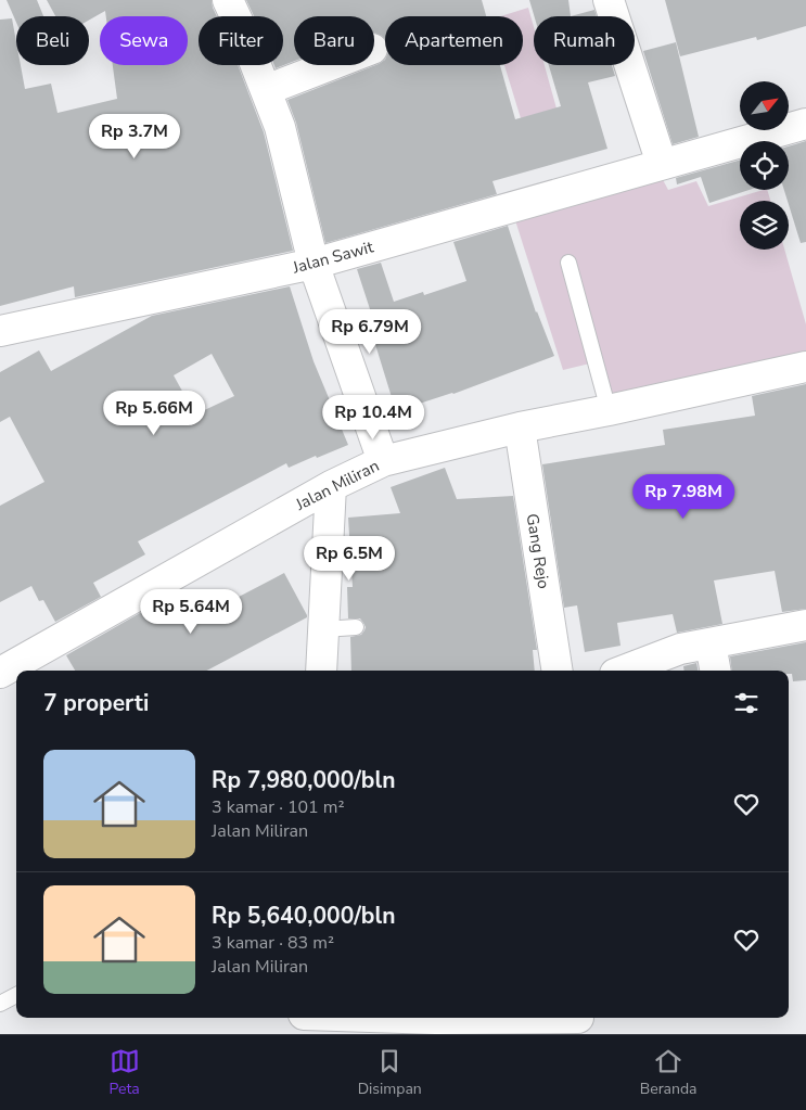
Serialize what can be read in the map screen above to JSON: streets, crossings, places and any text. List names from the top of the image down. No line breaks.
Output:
{"streets":{"street":["Jalan Sawit","Jalan Miliran","Gang Rejo"]},"crossings":[["Jalan Miliran","Gang Rejo"]],"north":"top right","page":{"chip":["Beli","Sewa","Filter","Baru","Apartemen","Rumah"],"price":["Rp 3.7M","Rp 6.79M","Rp 5.66M","Rp 10.4M","Rp 7.98M","Rp 6.5M","Rp 5.64M"],"heading":"7 properti","list":[{"name":"Rp 7,980,000/bln","note":"3 kamar · 101 m² · Jalan Miliran"},{"name":"Rp 5,640,000/bln","note":"3 kamar · 83 m² · Jalan Miliran"}],"tabs":["Peta","Disimpan","Beranda"]}}
